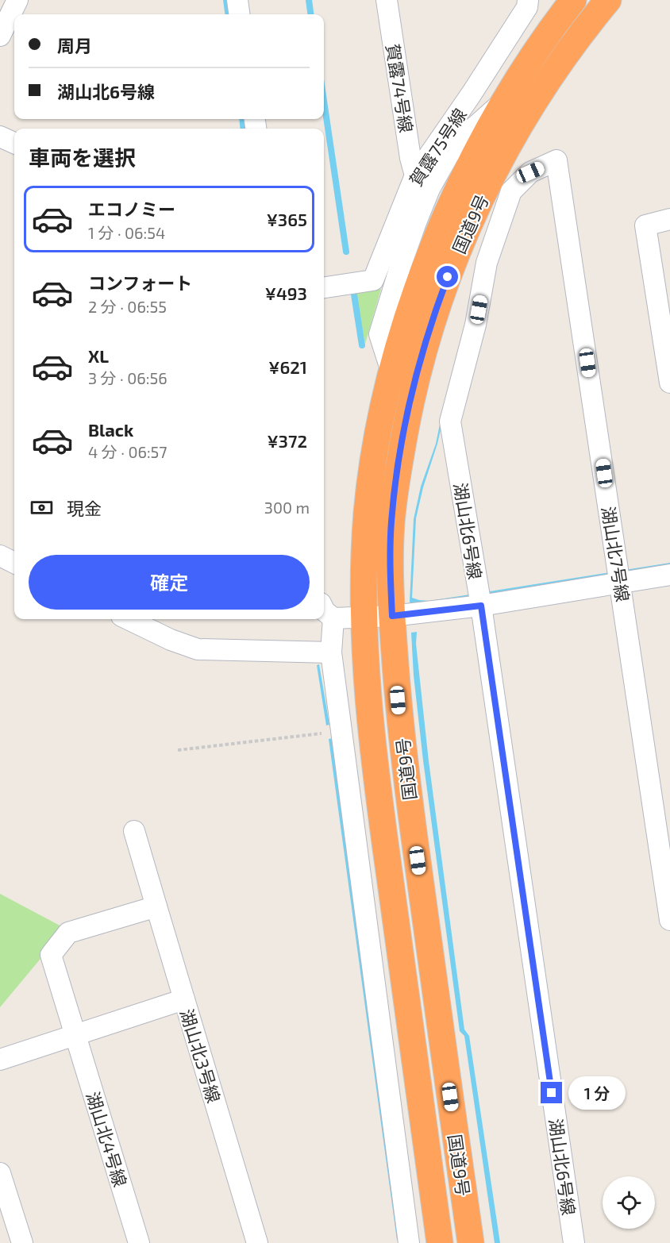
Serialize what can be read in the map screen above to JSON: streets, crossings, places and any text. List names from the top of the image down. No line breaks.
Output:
{"streets":{"highway":["国道9号"],"street":["賀露74号線","賀露75号線","湖山北6号線","湖山北7号線","湖山北3号線","湖山北4号線"]},"crossings":[["賀露74号線","賀露75号線"],["湖山北6号線","湖山北7号線"],["湖山北3号線","湖山北4号線"]],"page":{"banner":["周月","湖山北6号線"],"heading":"車両を選択","list":[{"name":"エコノミー","note":"1 分 · 06:54","value":"¥365"},{"name":"コンフォート","note":"2 分 · 06:55","value":"¥493"},{"name":"XL","note":"3 分 · 06:56","value":"¥621"},{"name":"Black","note":"4 分 · 06:57","value":"¥372"}],"pay":["現金","300 m"],"buttons":"確定","bubble":"1 分"}}
